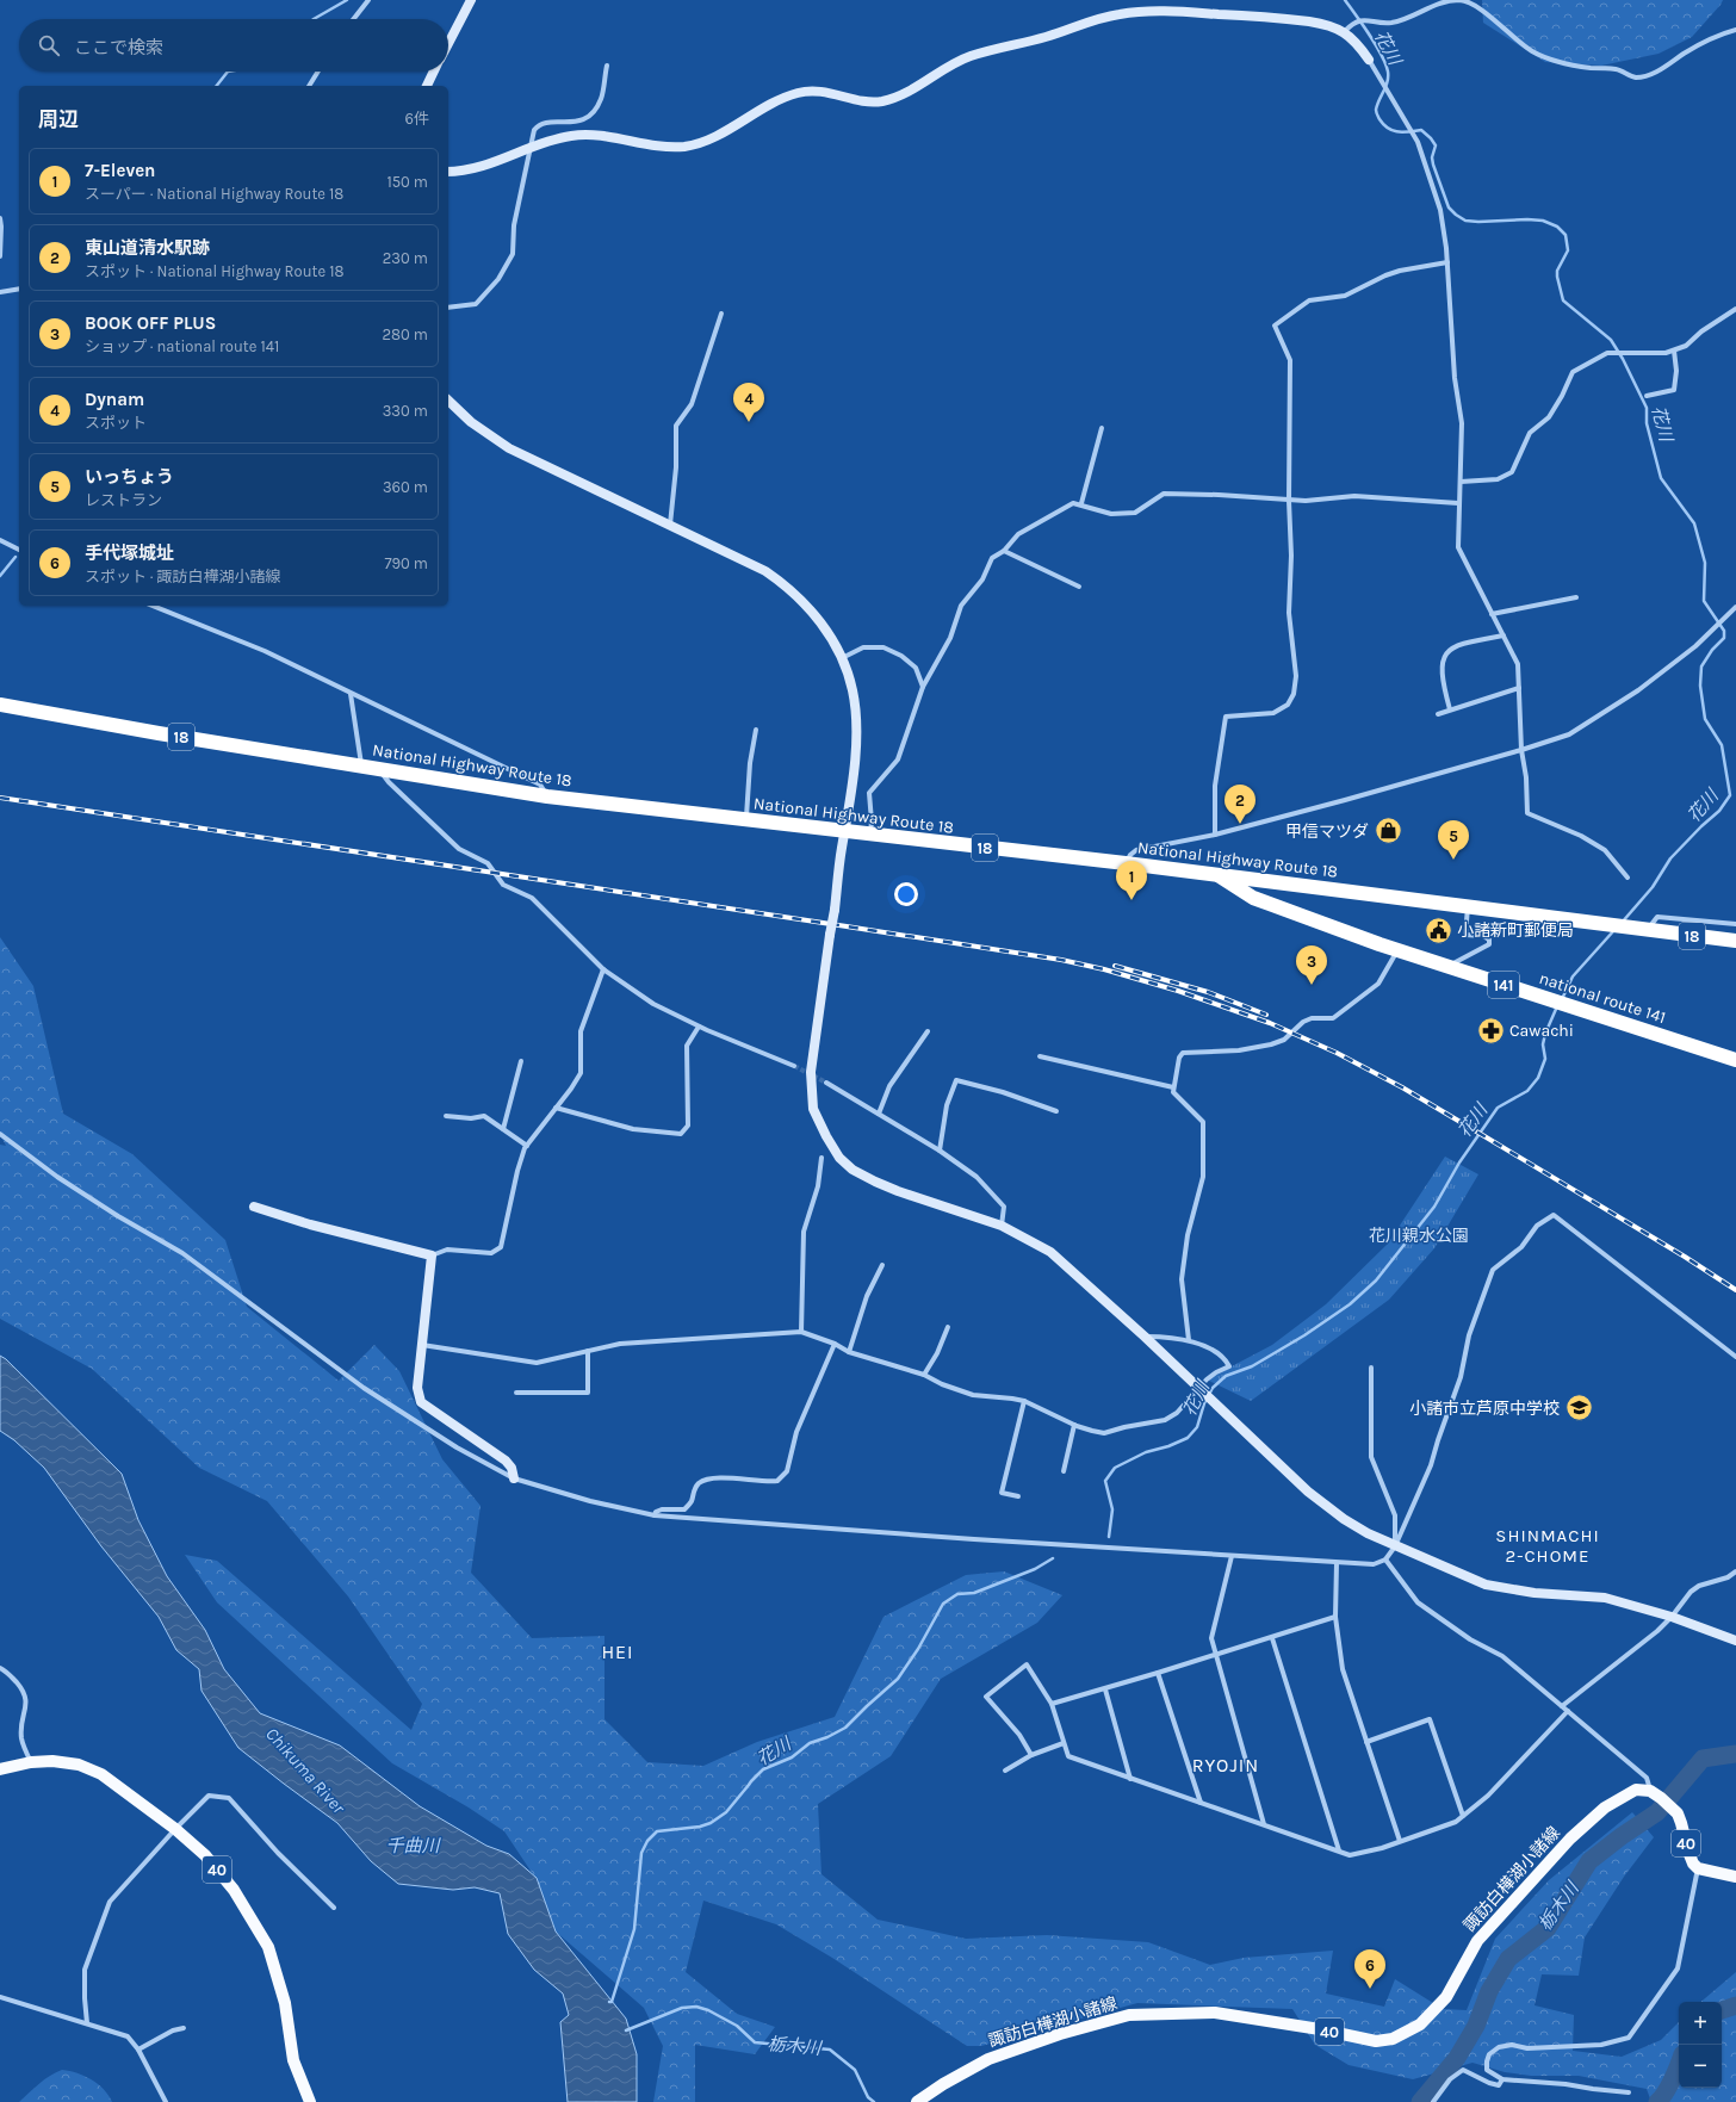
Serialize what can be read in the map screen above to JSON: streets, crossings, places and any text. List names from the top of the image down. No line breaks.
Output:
{"streets":{"highway":["18","National Highway Route 18","141","national route 141"],"main road":["40","諏訪白樺湖小諸線"]},"crossings":[["National Highway Route 18","national route 141"],["40","諏訪白樺湖小諸線"]],"districts":["SHINMACHI 2-CHOME","HEI","RYOJIN"],"water":["花川","Chikuma River","千曲川","栃木川"],"parks":["花川親水公園"],"places":{"shop":["甲信マツダ"],"public building":["小諸新町郵便局"],"pharmacy":["Cawachi"],"school or university":["小諸市立芦原中学校"]},"page":{"search":"ここで検索","heading":["周辺","6件"],"list":[{"mark":"1","name":"7-Eleven","note":"スーパー · National Highway Route 18","value":"150 m"},{"mark":"2","name":"東山道清水駅跡","note":"スポット · National Highway Route 18","value":"230 m"},{"mark":"3","name":"BOOK OFF PLUS","note":"ショップ · national route 141","value":"280 m"},{"mark":"4","name":"Dynam","note":"スポット","value":"330 m"},{"mark":"5","name":"いっちょう","note":"レストラン","value":"360 m"},{"mark":"6","name":"手代塚城址","note":"スポット · 諏訪白樺湖小諸線","value":"790 m"}],"pins":["4","2","5","1","3","6"],"map_buttons":["+","−"]}}
